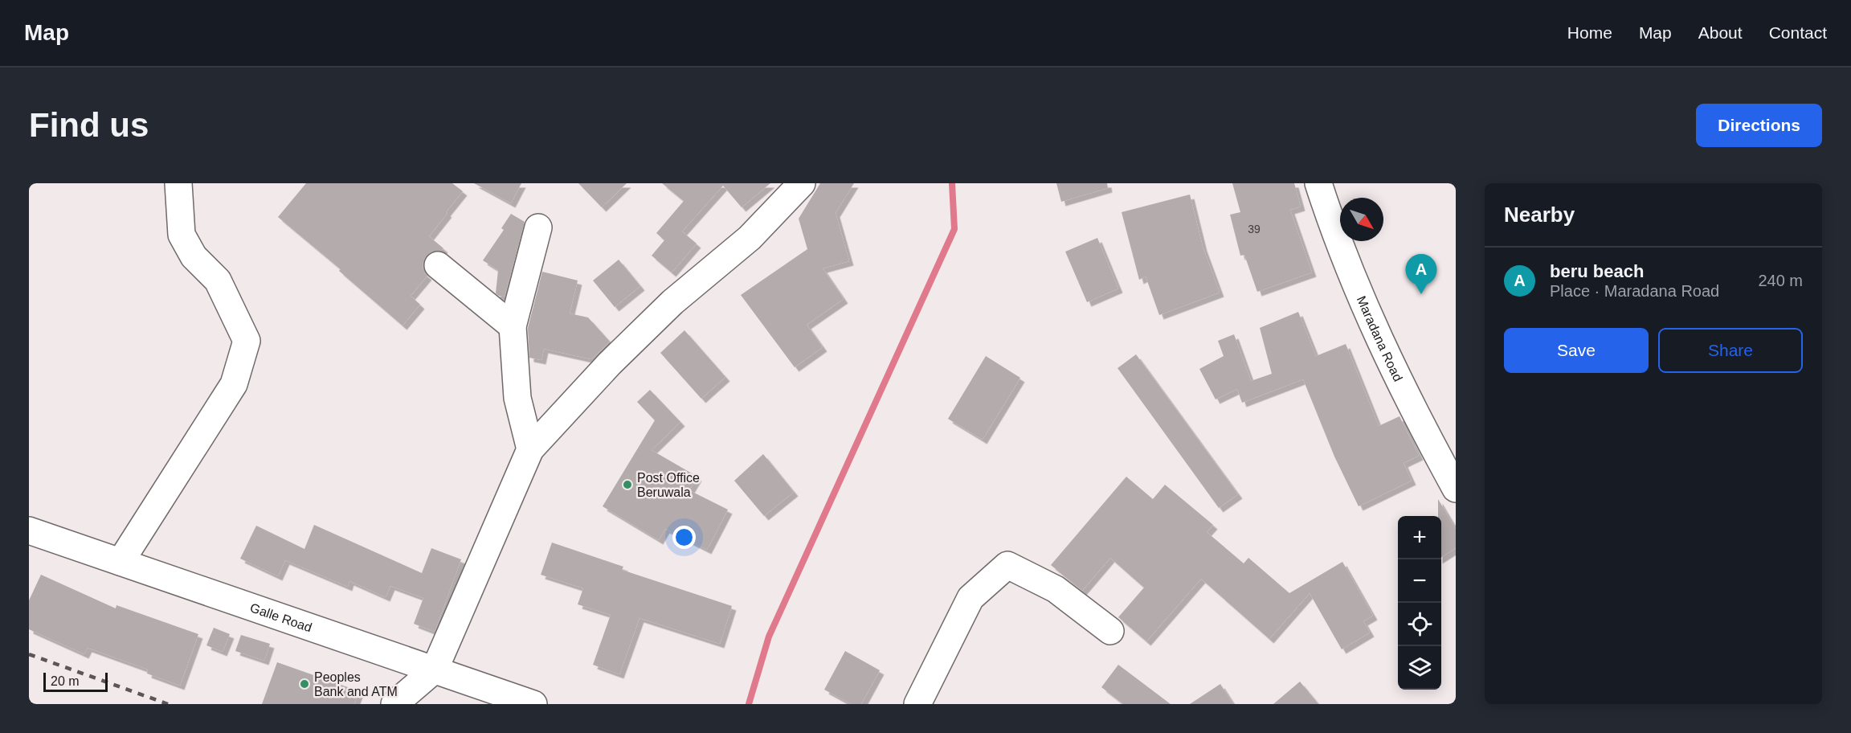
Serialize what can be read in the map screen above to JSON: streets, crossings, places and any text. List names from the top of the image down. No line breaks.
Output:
{"streets":{"main road":["Maradana Road","Galle Road"]},"places":["Post Office Beruwala","Peoples Bank and ATM"],"house_numbers":["39"],"scale_bar":"20 m","north":"bottom right","page":{"header":"Map","nav":["Home","Map","About","Contact"],"buttons":["Directions",["Save","Share"]],"title":"Find us","heading":"Nearby","list":[{"mark":"A","name":"beru beach","note":"Place · Maradana Road","value":"240 m"}],"pins":"A","map_buttons":["+","−"],"scale":"20 m"}}
